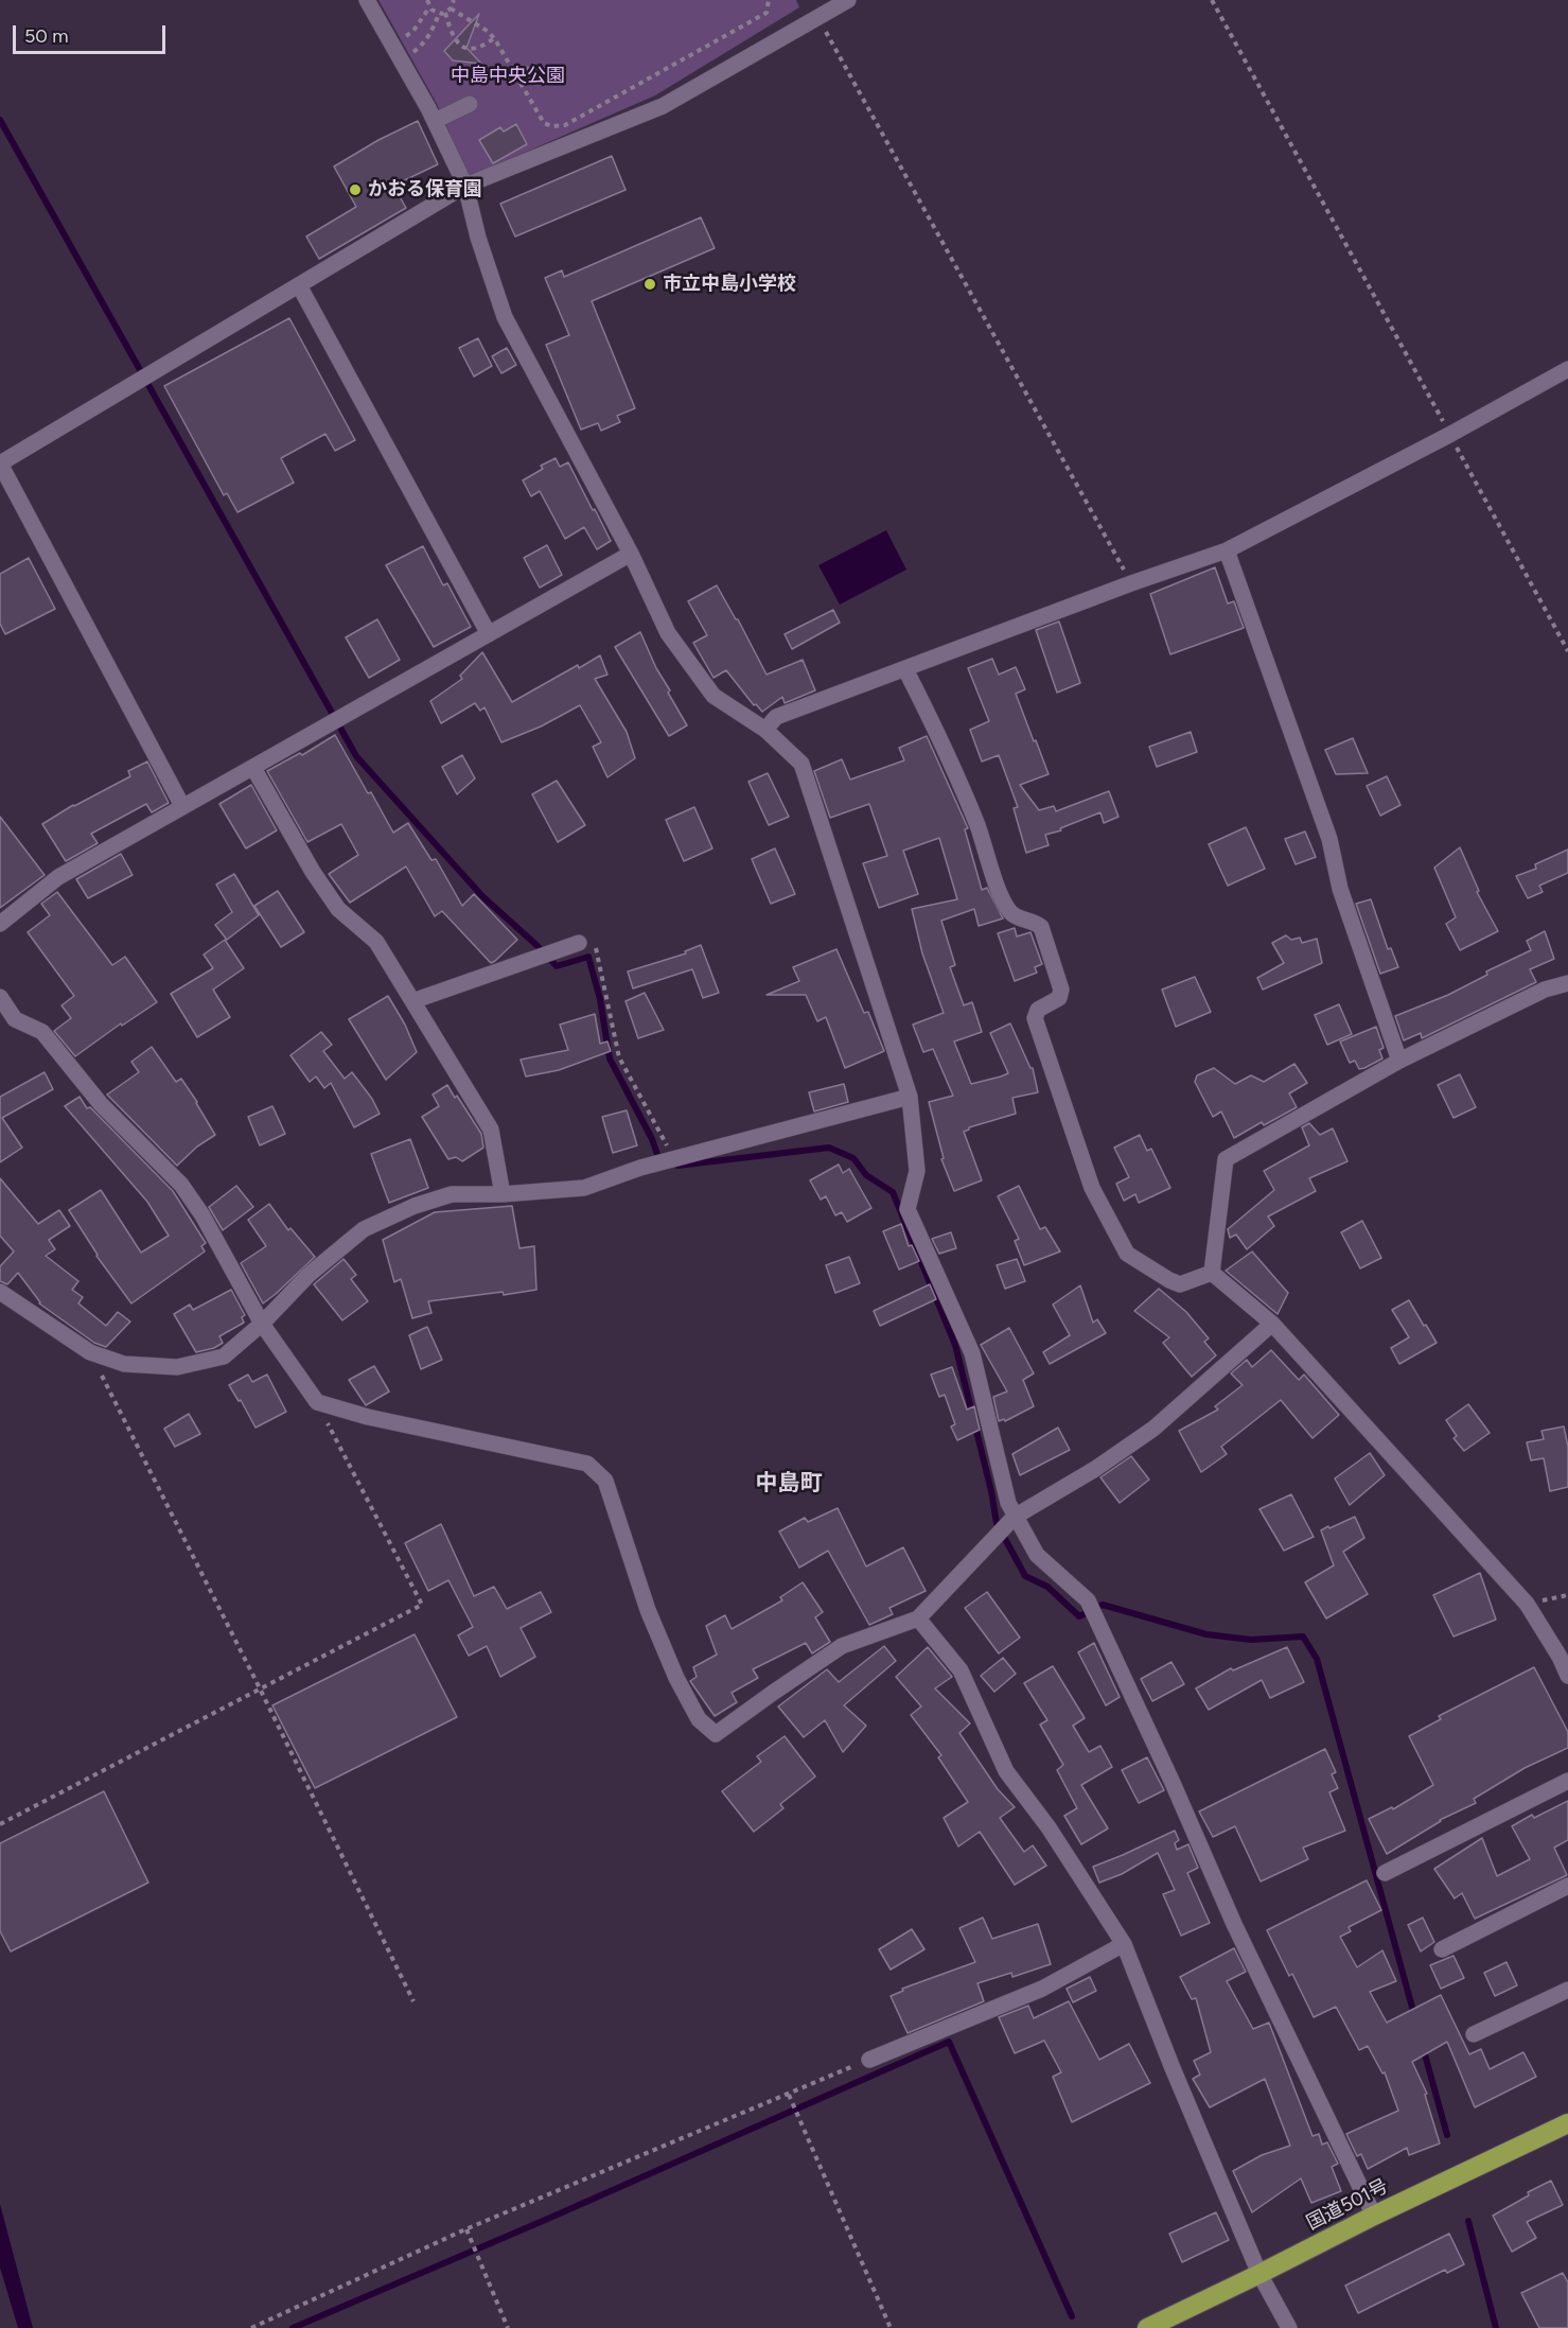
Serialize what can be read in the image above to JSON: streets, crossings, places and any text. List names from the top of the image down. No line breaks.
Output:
{"streets":{"highway":["国道501号"]},"districts":["中島町"],"parks":["中島中央公園"],"places":["かおる保育園","市立中島小学校"],"scale_bar":"50 m"}
